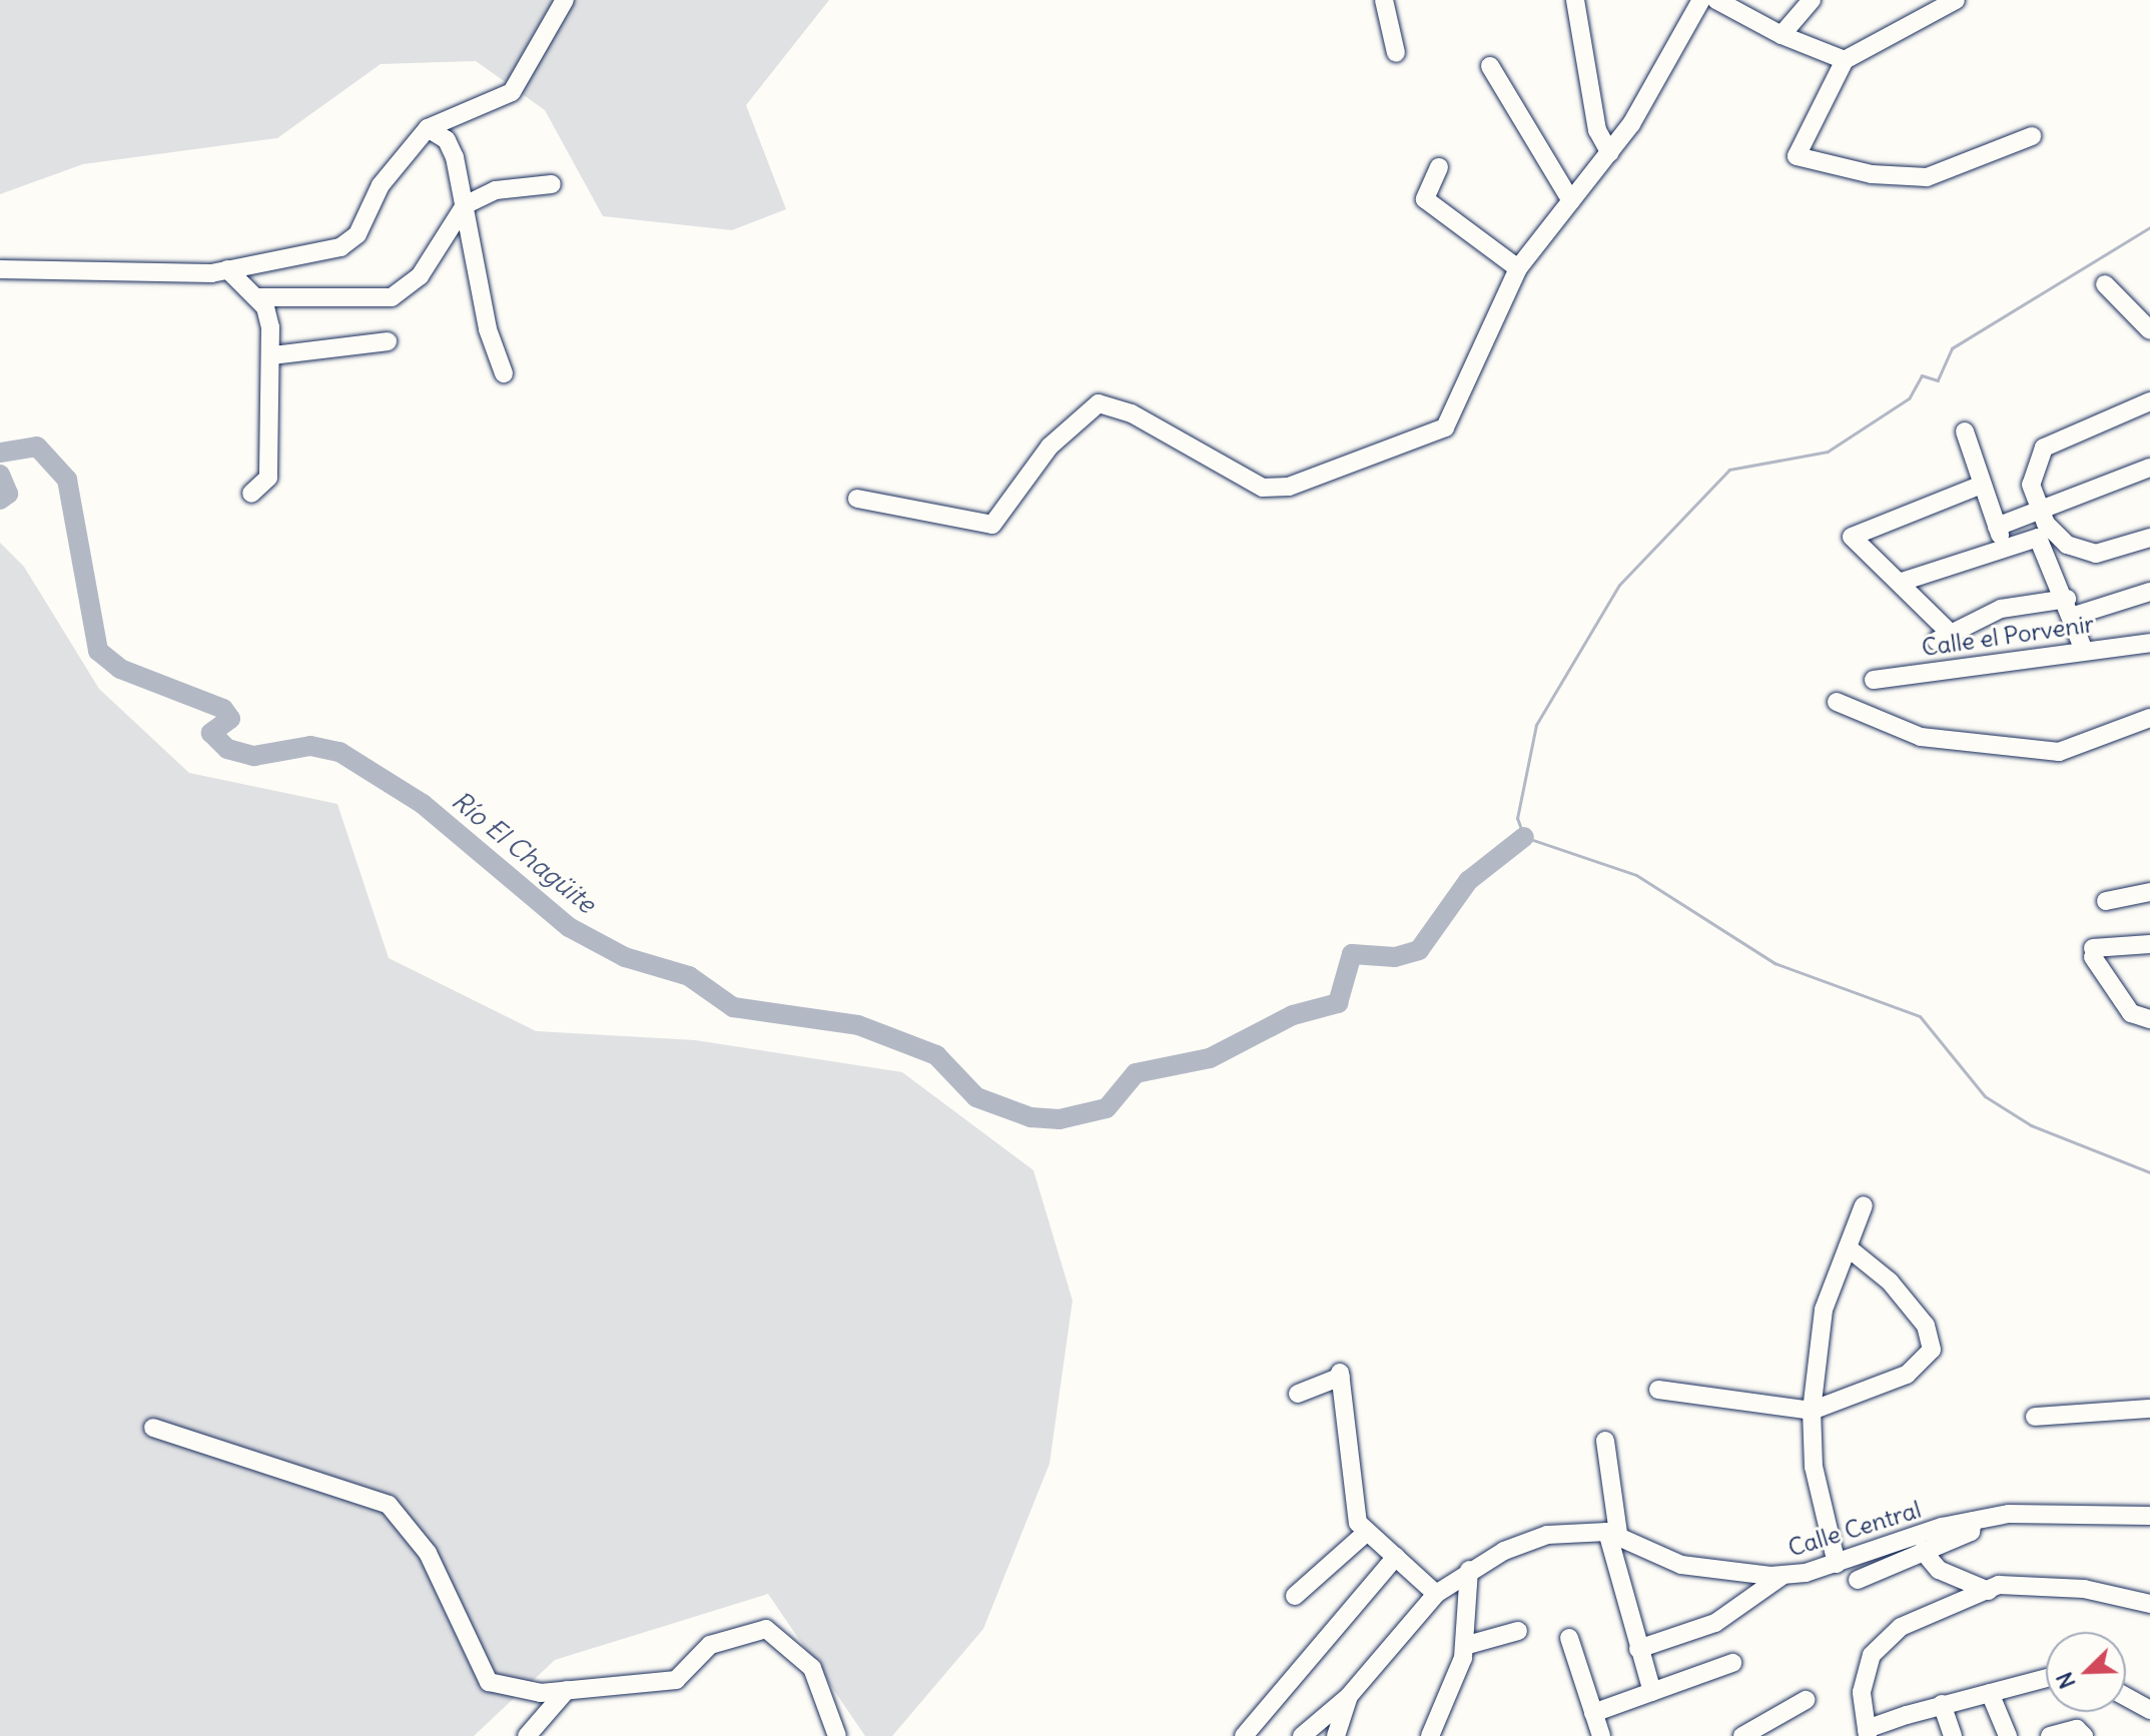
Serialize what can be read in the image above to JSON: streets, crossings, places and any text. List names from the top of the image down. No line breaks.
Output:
{"streets":{"street":["Calle el Porvenir","Calle Central"]},"water":["Río El Chagüite"],"north":"bottom left"}
